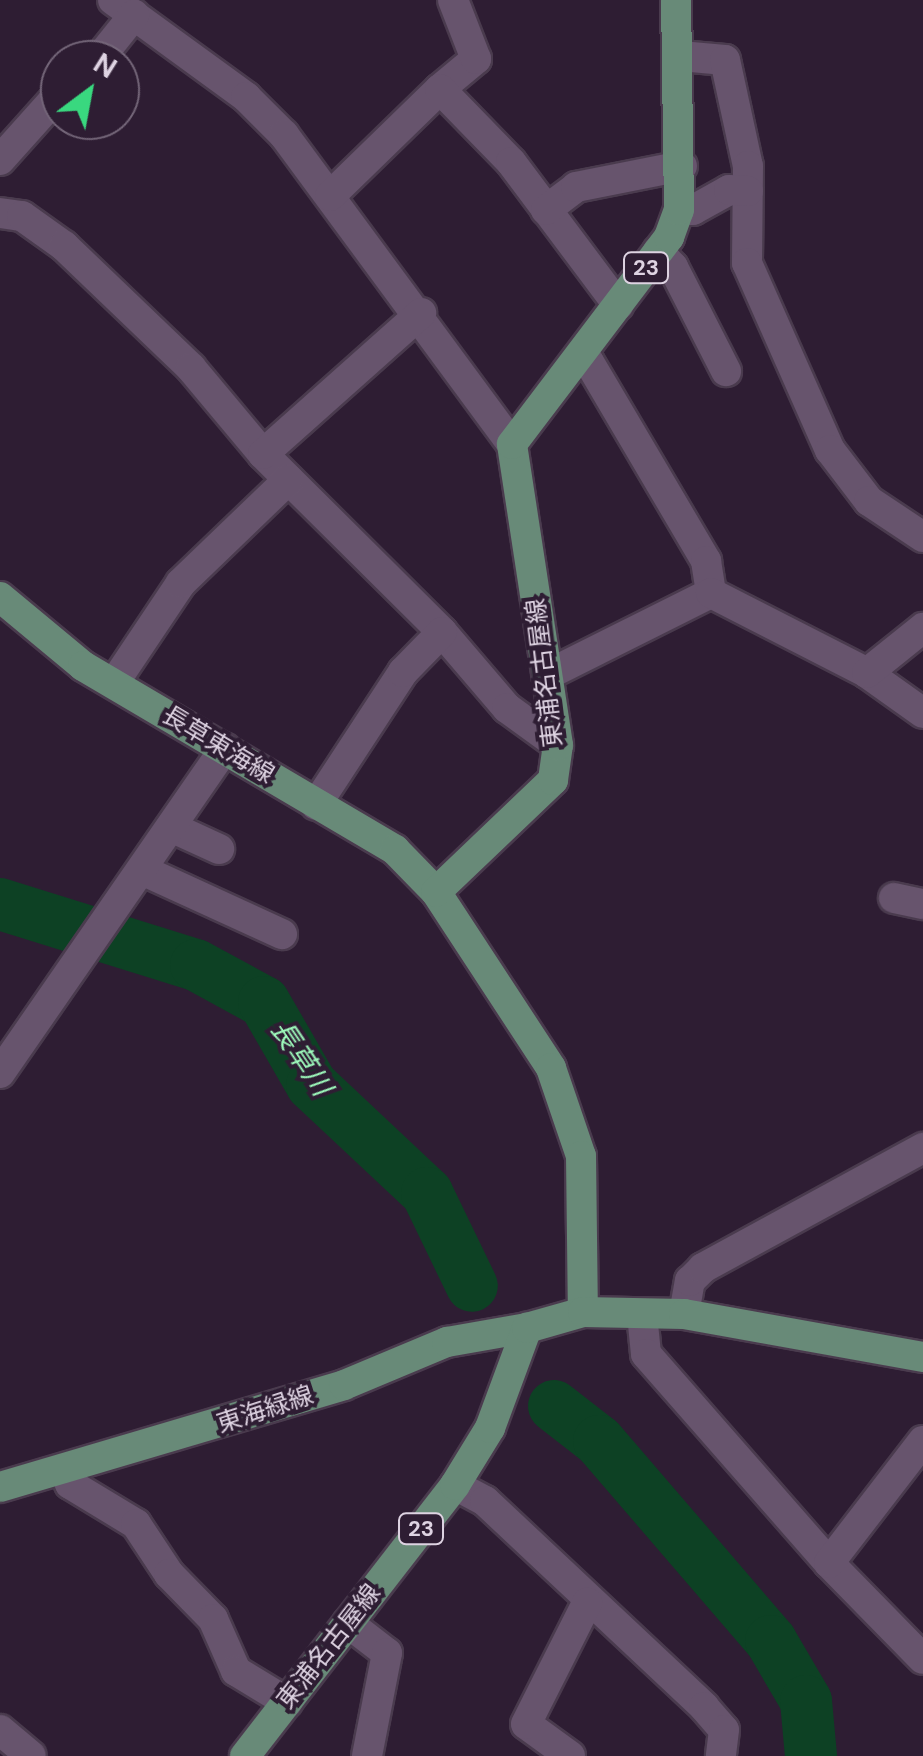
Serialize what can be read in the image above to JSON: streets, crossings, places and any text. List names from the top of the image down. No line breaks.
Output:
{"streets":{"main road":["23","東浦名古屋線","長草東海線","東海緑線"]},"crossings":[["23","東浦名古屋線"],["東浦名古屋線","長草東海線"],["東浦名古屋線","東海緑線"]],"water":["長草川"],"north":"top right"}
